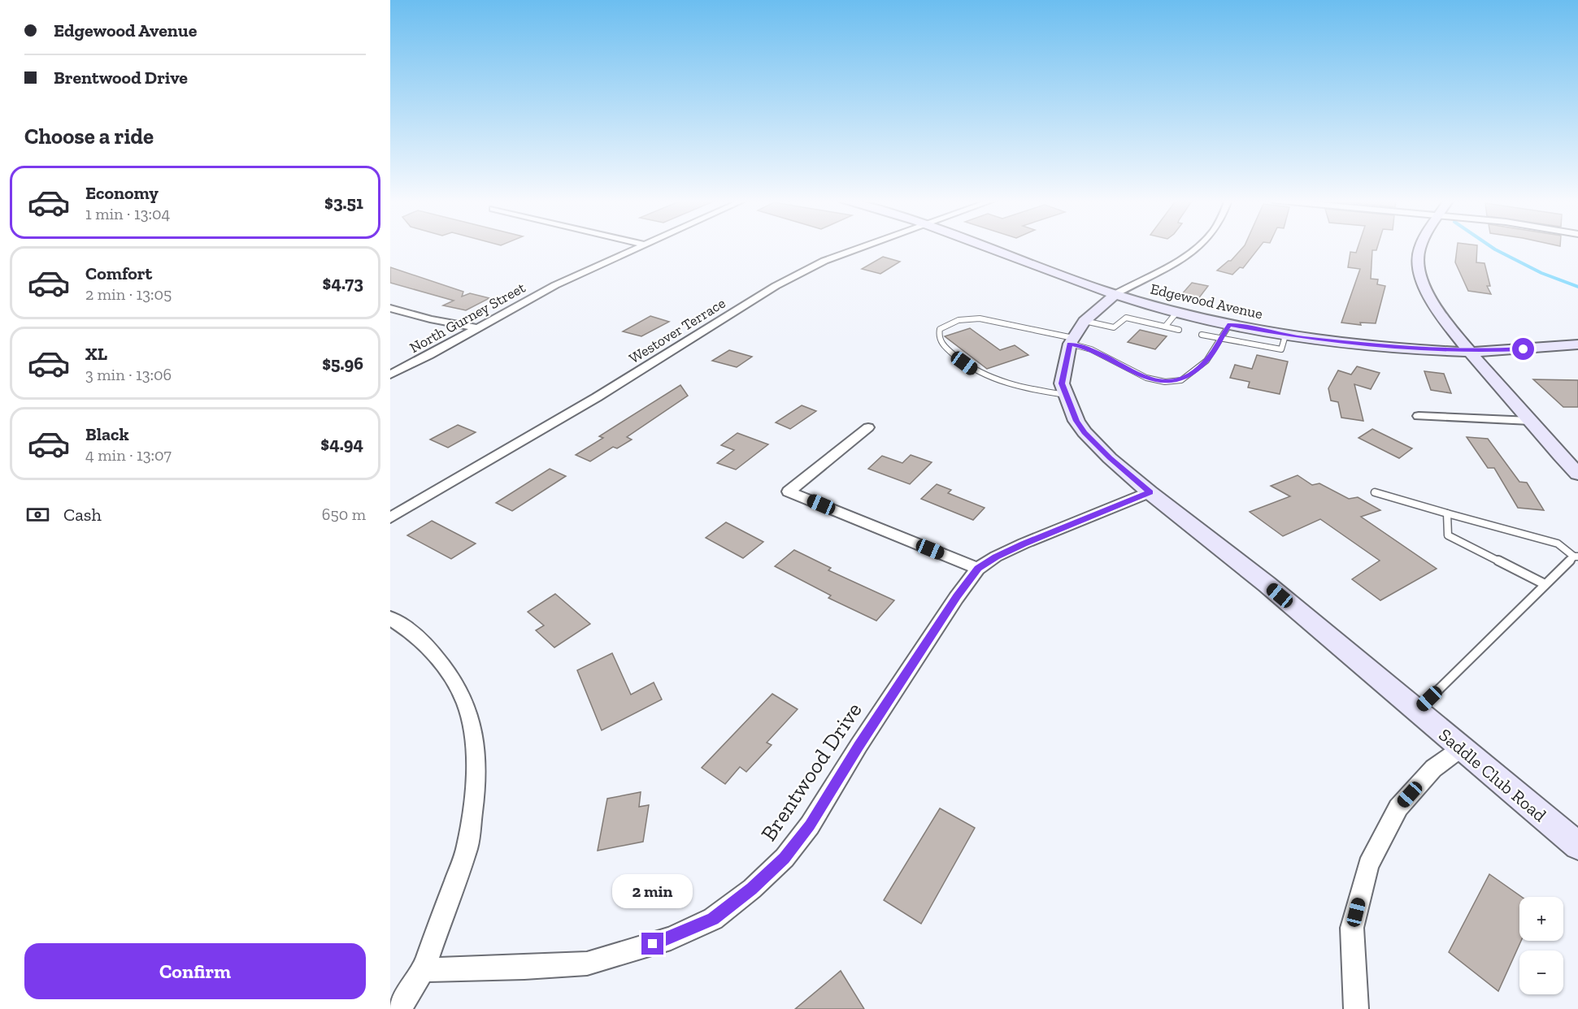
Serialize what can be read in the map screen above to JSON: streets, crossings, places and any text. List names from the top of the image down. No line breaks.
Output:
{"streets":{"street":["Edgewood Avenue","North Gurney Street","Westover Terrace","Brentwood Drive","Saddle Club Road"]},"crossings":[["Edgewood Avenue","Saddle Club Road"],["Brentwood Drive","Saddle Club Road"]],"page":{"banner":["Edgewood Avenue","Brentwood Drive"],"heading":"Choose a ride","list":[{"name":"Economy","note":"1 min · 13:04","value":"$3.51"},{"name":"Comfort","note":"2 min · 13:05","value":"$4.73"},{"name":"XL","note":"3 min · 13:06","value":"$5.96"},{"name":"Black","note":"4 min · 13:07","value":"$4.94"}],"pay":["Cash","650 m"],"bubble":"2 min","map_buttons":["+","−"],"buttons":"Confirm"}}
